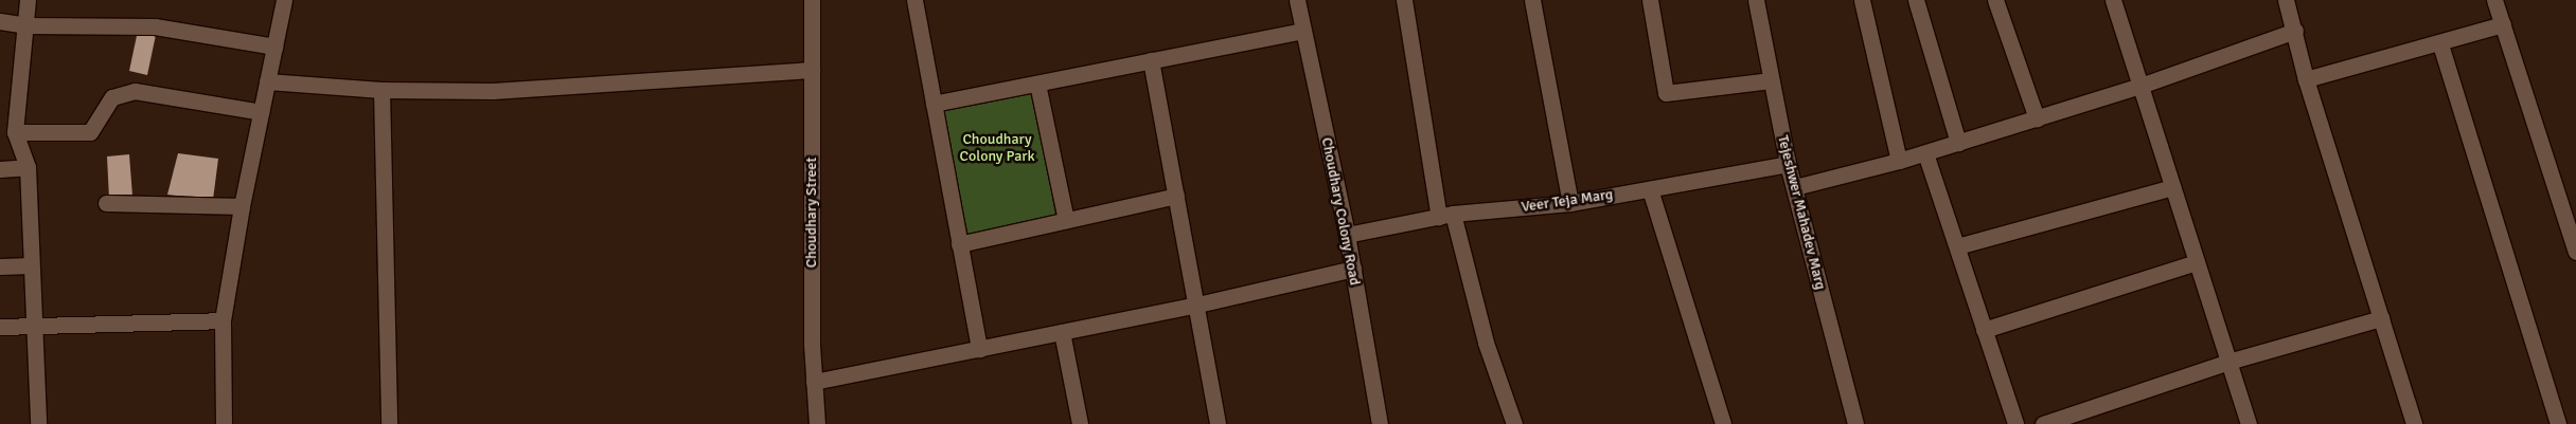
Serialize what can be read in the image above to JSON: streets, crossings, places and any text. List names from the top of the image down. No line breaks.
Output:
{"streets":{"street":["Veer Teja Marg","Choudhary Colony Road","Choudhary Street","Tejeshwer Mahadev Marg"]},"crossings":[["Veer Teja Marg","Choudhary Colony Road"],["Veer Teja Marg","Tejeshwer Mahadev Marg"]],"parks":["Choudhary Colony Park"]}
